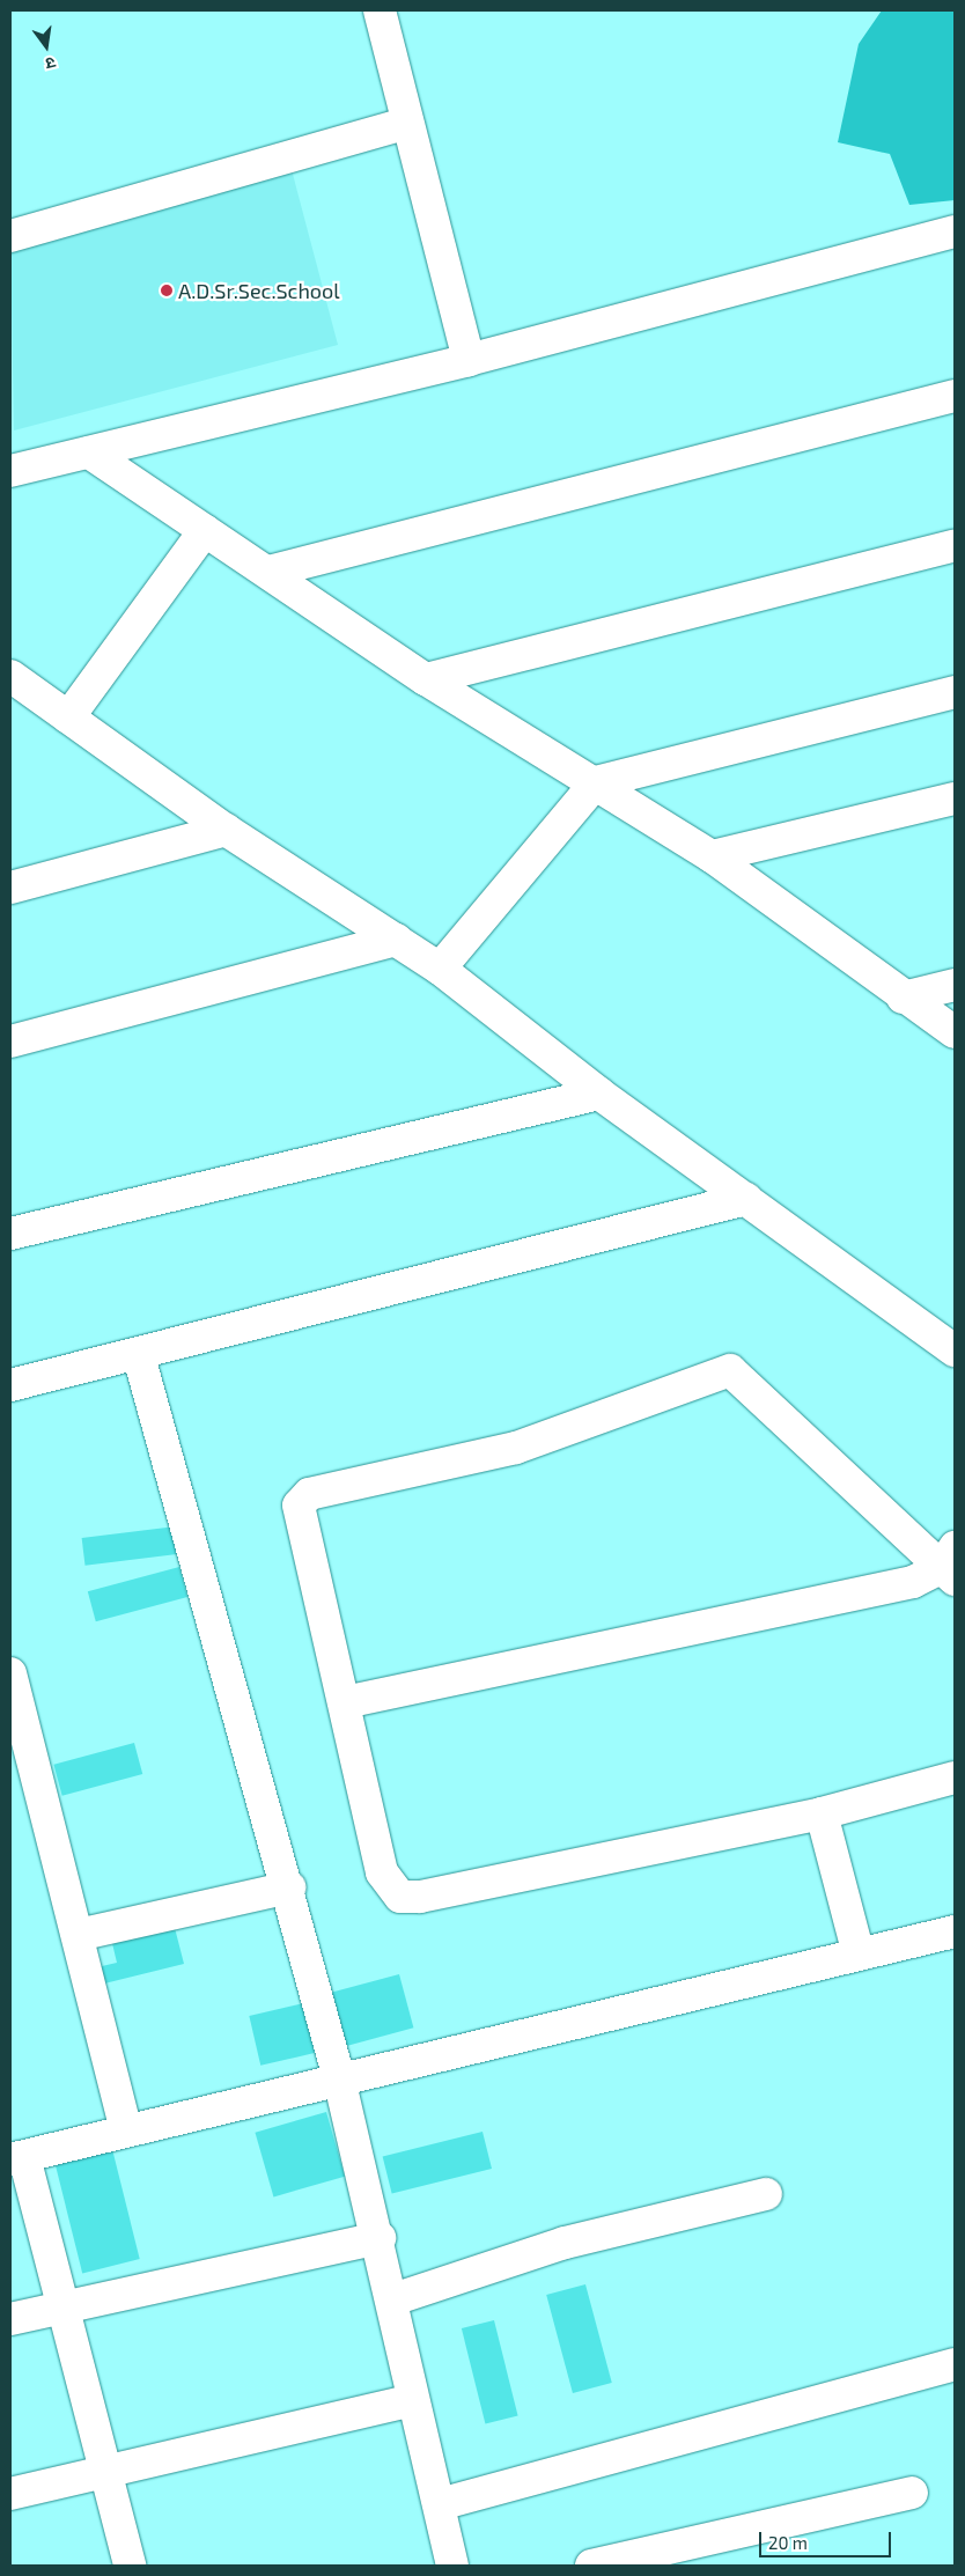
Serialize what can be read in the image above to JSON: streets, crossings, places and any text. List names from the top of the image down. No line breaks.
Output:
{"places":["A.D.Sr.Sec.School"],"scale_bar":"20 m","north":"bottom"}
